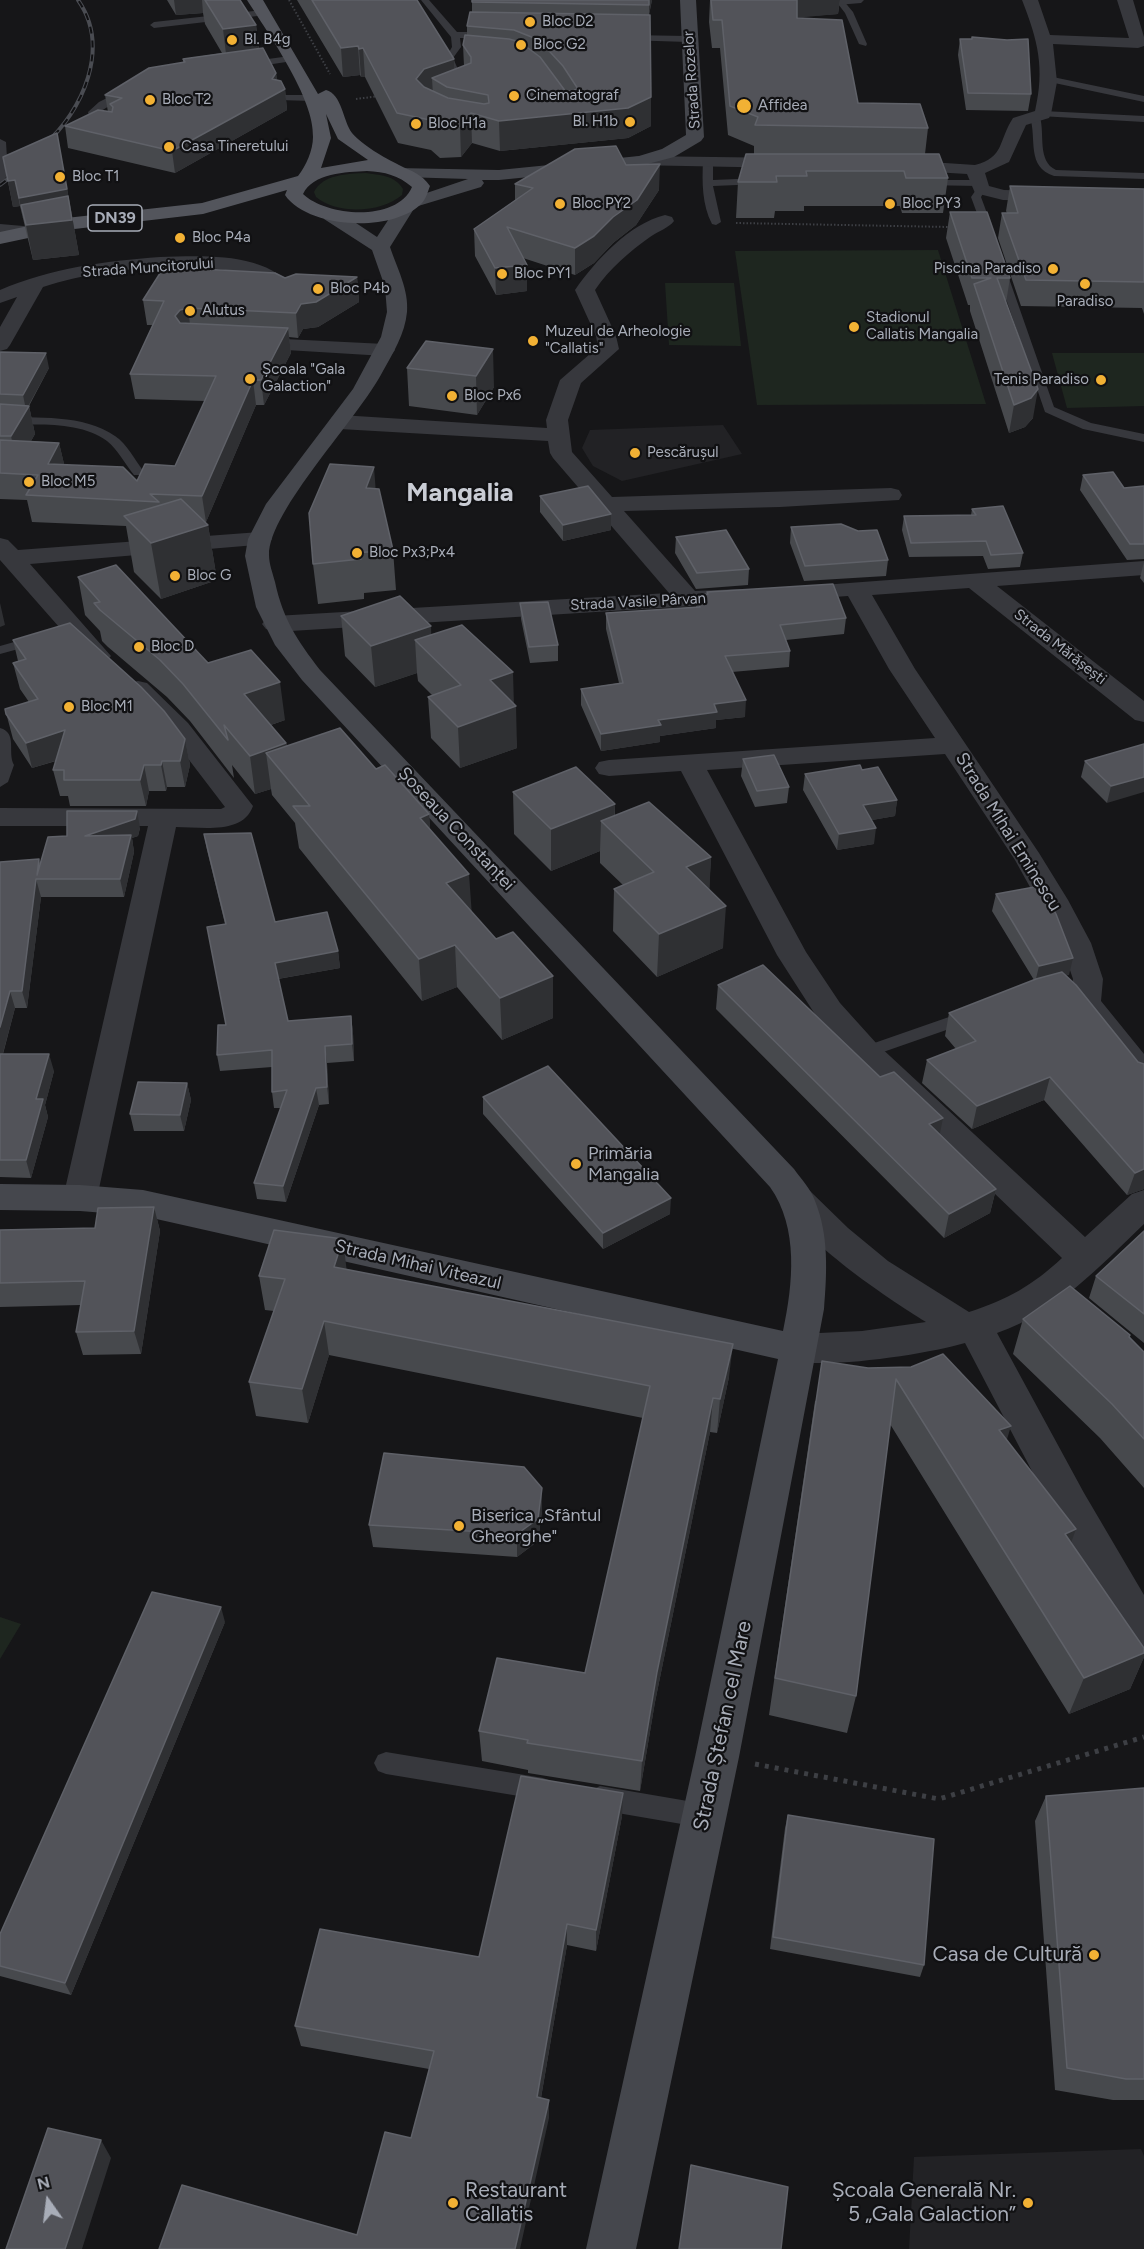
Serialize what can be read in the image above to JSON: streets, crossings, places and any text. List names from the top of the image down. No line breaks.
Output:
{"streets":{"main road":["Strada Rozelor","DN39","Șoseaua Constanței","Strada Mihai Viteazul","Strada Ștefan cel Mare"],"street":["Strada Muncitorului","Strada Vasile Pârvan","Strada Mărășești","Strada Mihai Eminescu"]},"crossings":[["Strada Vasile Pârvan","Strada Mărășești"],["Strada Vasile Pârvan","Șoseaua Constanței"],["Strada Vasile Pârvan","Strada Mihai Eminescu"],["Șoseaua Constanței","Strada Ștefan cel Mare"],["Strada Mihai Viteazul","Strada Ștefan cel Mare"]],"districts":["Mangalia"],"places":["Bloc D2","Bl. B4g","Bloc G2","Cinematograf","Bloc T2","Affidea","Bl. H1b","Bloc H1a","Casa Tineretului","Bloc T1","Bloc PY2","Bloc PY3","Bloc P4a","Piscina Paradiso","Bloc PY1","Paradiso","Bloc P4b","Alutus","Stadionul Callatis Mangalia","Muzeul de Arheologie \"Callatis\"","Școala \"Gala Galaction\"","Tenis Paradiso","Bloc Px6","Pescărușul","Bloc M5","Bloc Px3;Px4","Bloc G","Bloc D","Bloc M1","Primăria Mangalia","Biserica „Sfântul Gheorghe\"","Casa de Cultură","Restaurant Callatis","Școala Generală Nr. 5 „Gala Galaction”"],"north":"top"}
